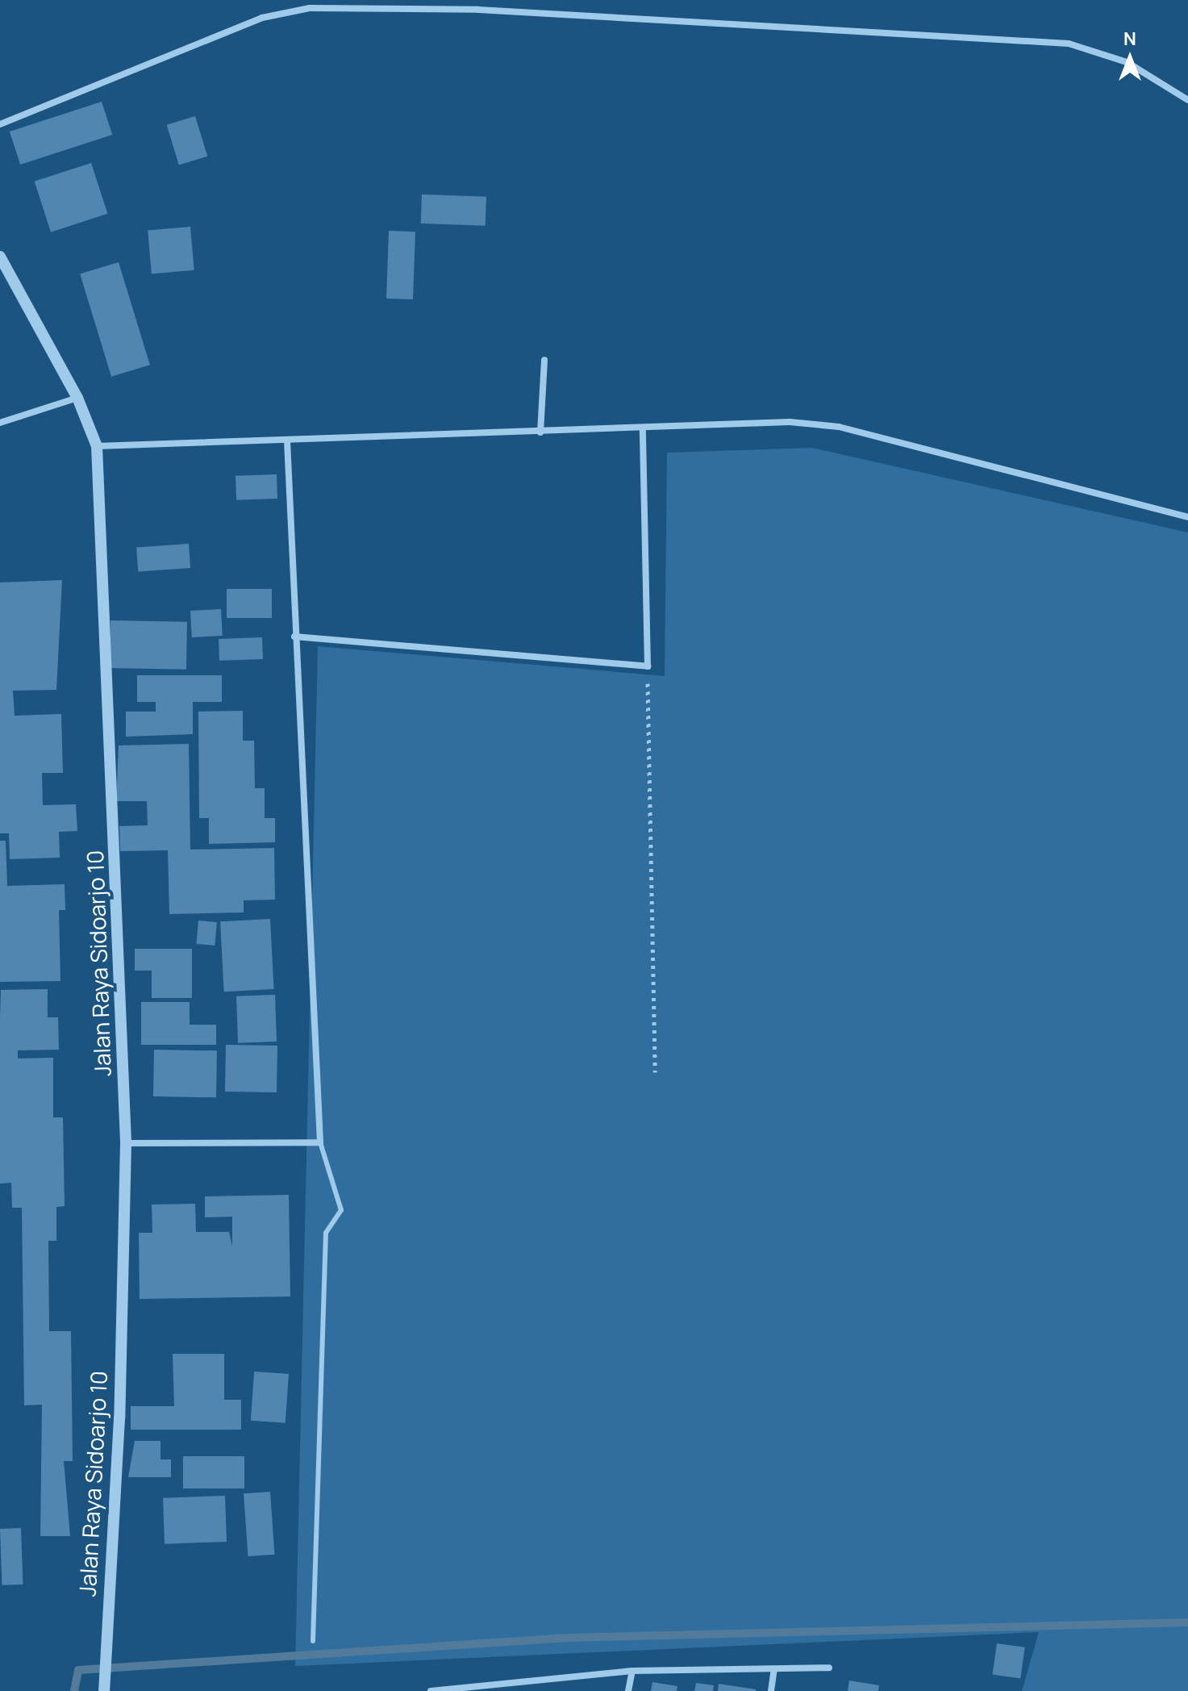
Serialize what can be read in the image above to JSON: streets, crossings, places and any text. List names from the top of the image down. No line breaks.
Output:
{"streets":{"street":["Jalan Raya Sidoarjo 10"]},"north":"top"}
